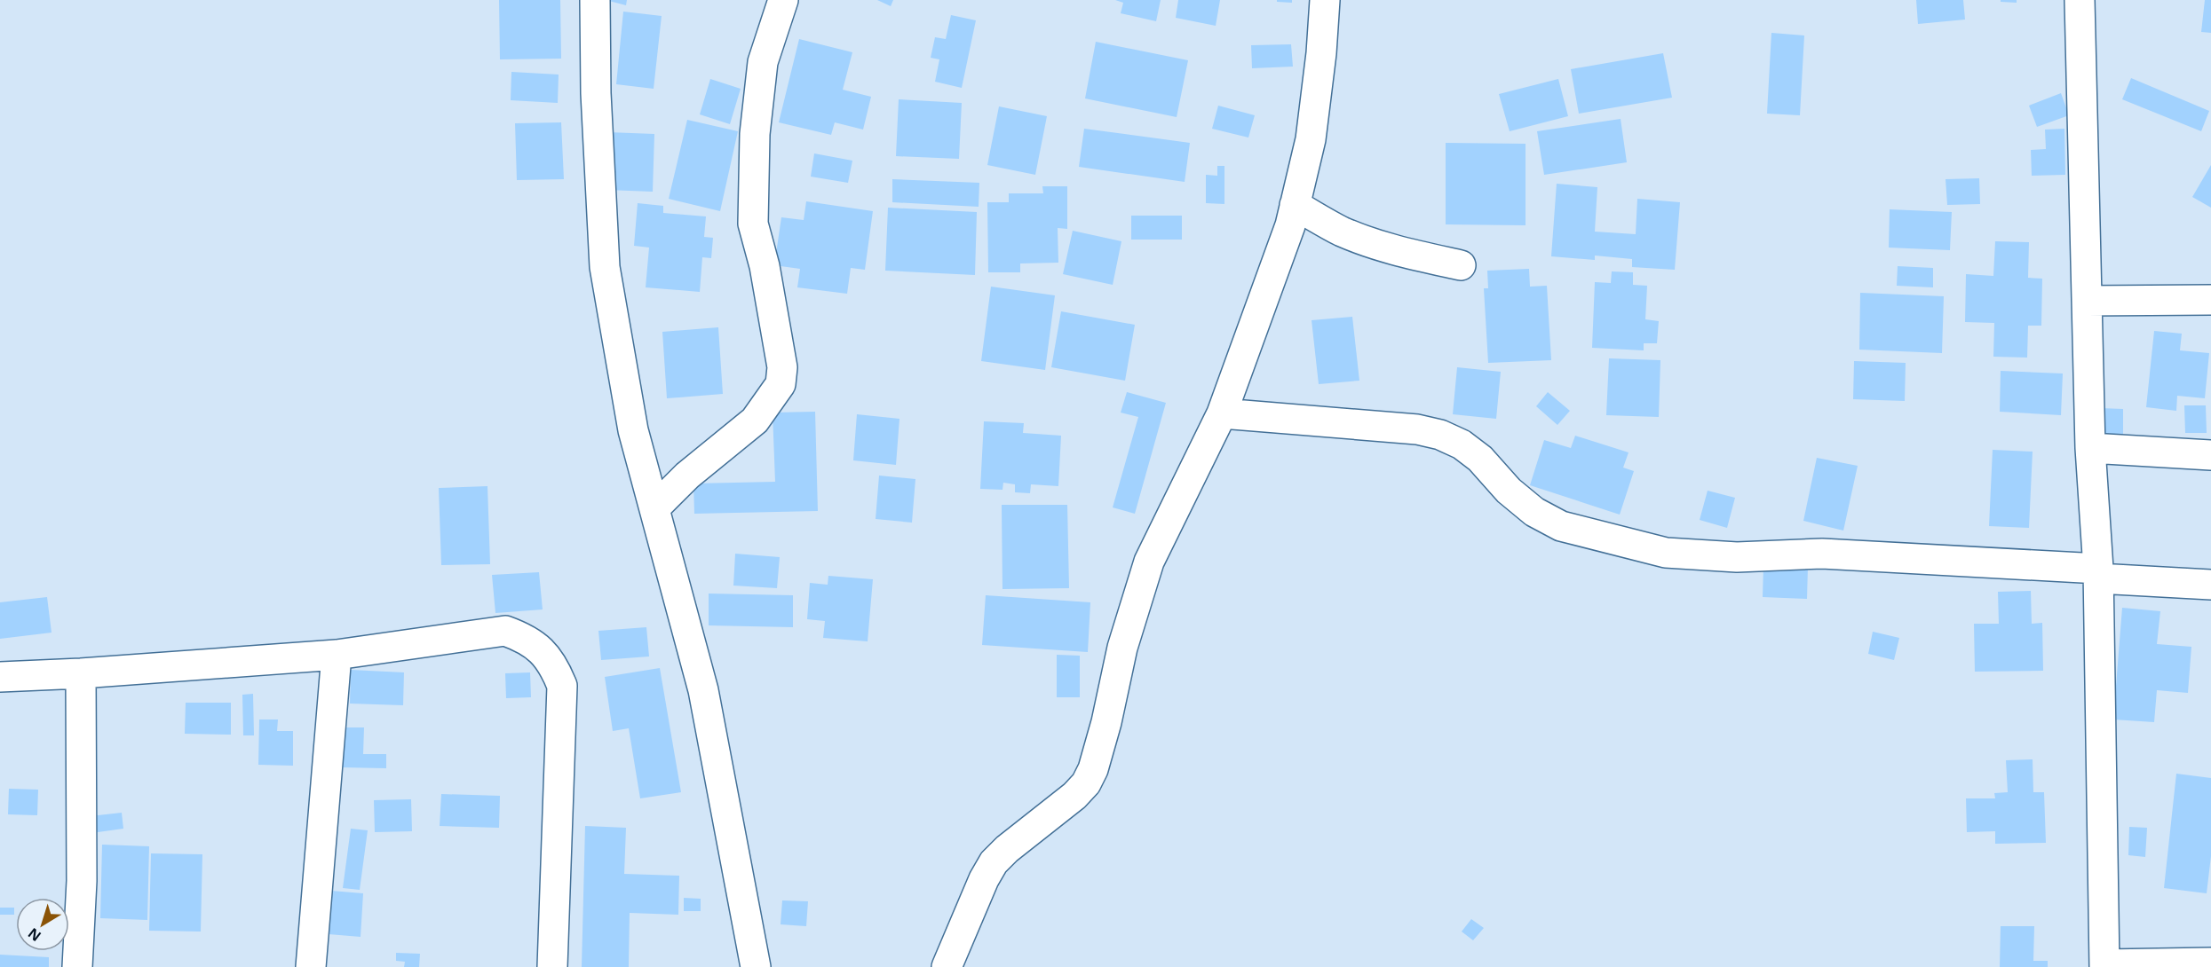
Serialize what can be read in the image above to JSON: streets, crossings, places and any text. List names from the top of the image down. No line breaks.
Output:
{"north":"bottom left"}
